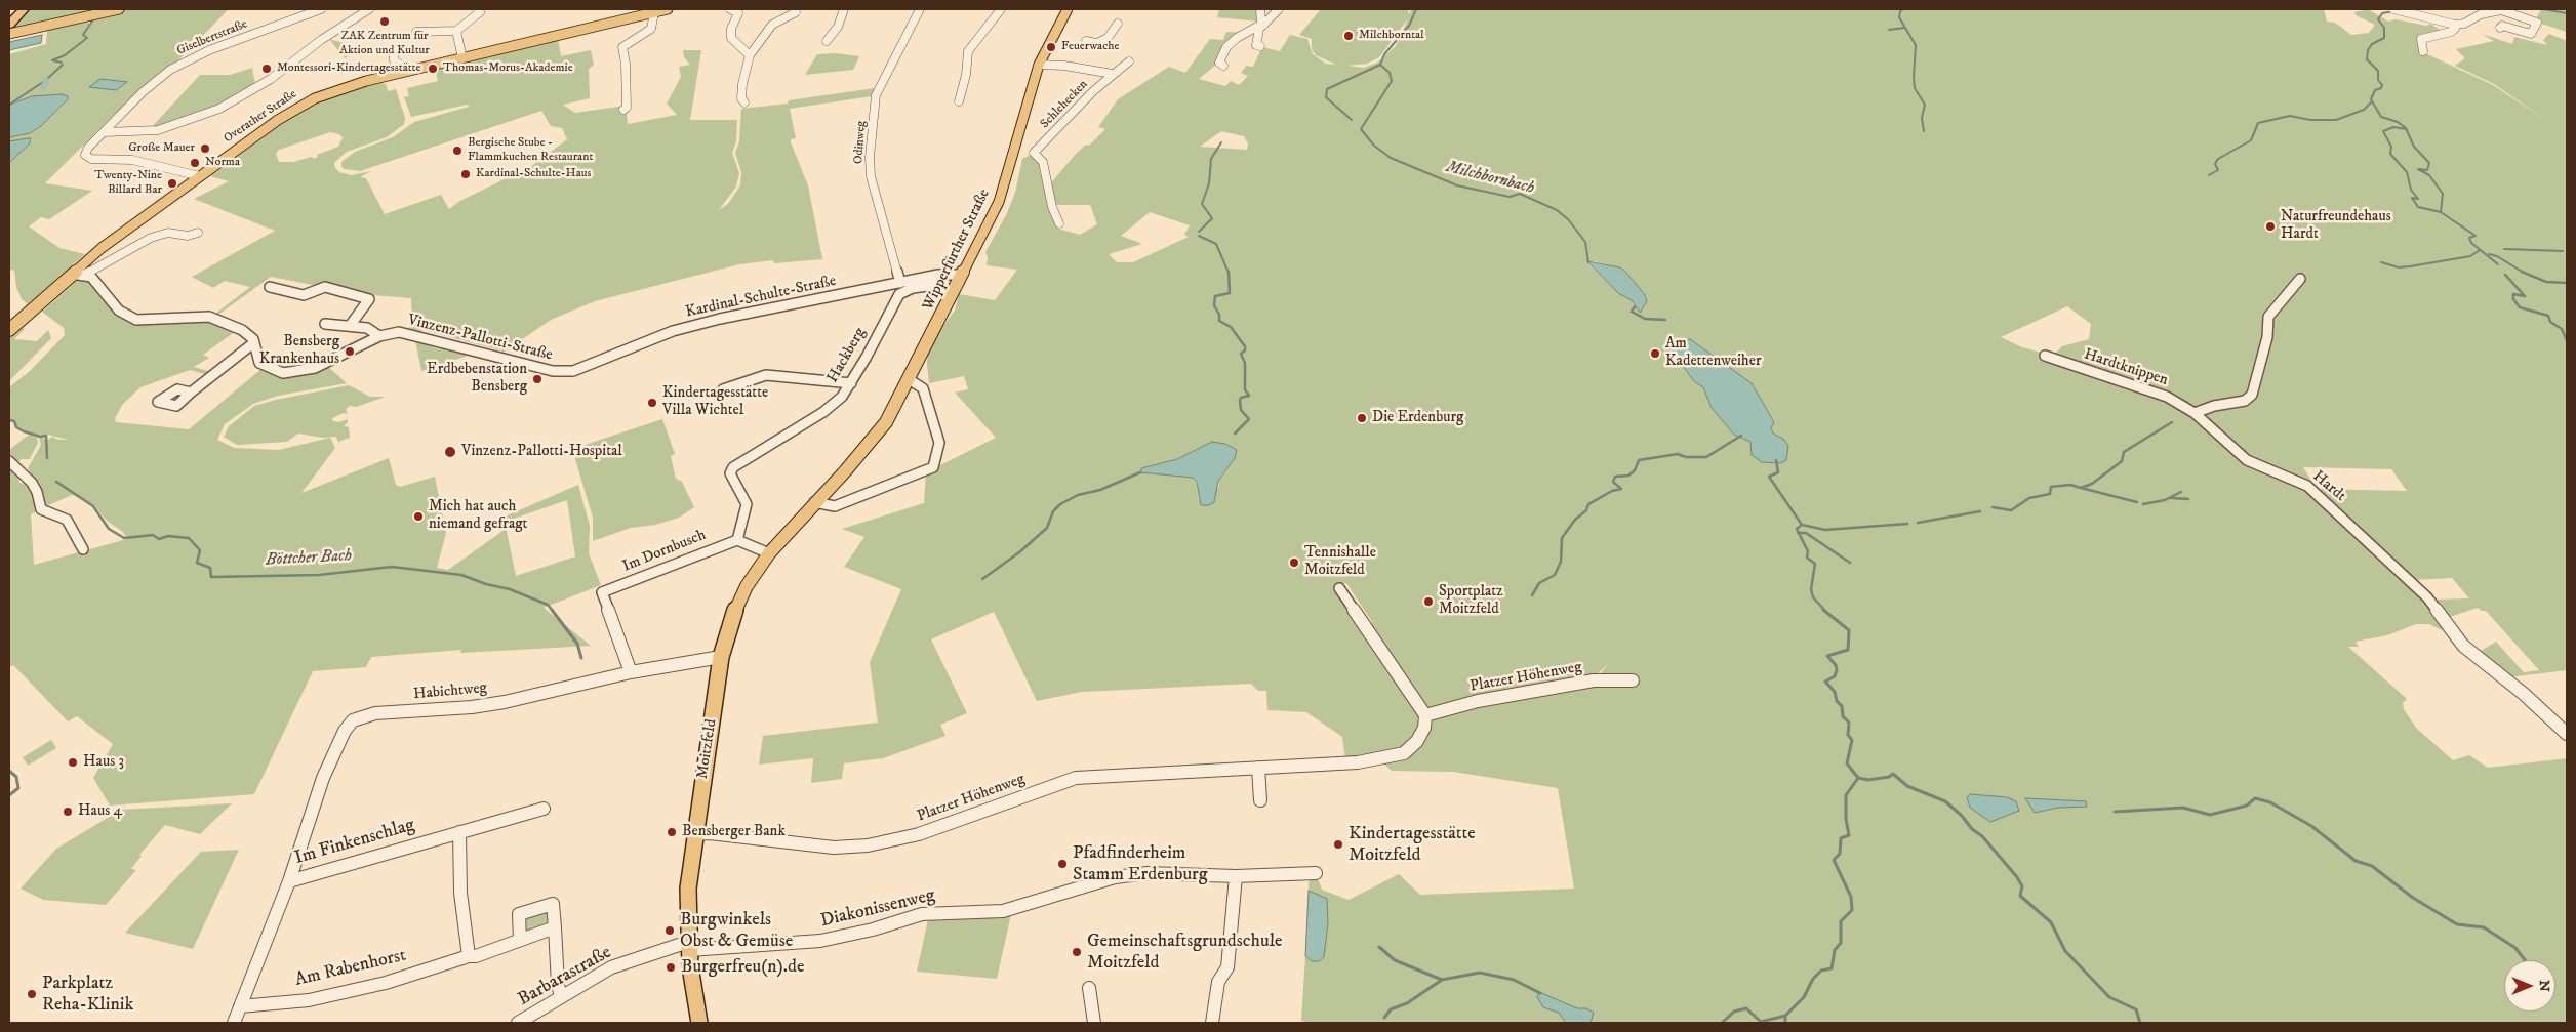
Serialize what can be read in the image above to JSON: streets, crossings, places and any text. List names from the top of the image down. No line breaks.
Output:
{"streets":{"main road":["Overather Straße","Wipperfürther Straße","Moitzfeld"],"street":["Giselbertstraße","Schlehecken","Odinweg","Kardinal-Schulte-Straße","Vinzenz-Pallotti-Straße","Hackberg","Hardtknippen","Hardt","Im Dornbusch","Platzer Höhenweg","Habichtweg","Im Finkenschlag","Diakonissenweg","Am Rabenhorst","Barbarastraße"]},"crossings":[["Giselbertstraße","Overather Straße"],["Schlehecken","Wipperfürther Straße"],["Odinweg","Kardinal-Schulte-Straße"],["Wipperfürther Straße","Kardinal-Schulte-Straße"],["Wipperfürther Straße","Moitzfeld"],["Kardinal-Schulte-Straße","Vinzenz-Pallotti-Straße"],["Kardinal-Schulte-Straße","Hackberg"],["Hackberg","Im Dornbusch"],["Hardtknippen","Hardt"],["Im Dornbusch","Habichtweg"],["Platzer Höhenweg","Moitzfeld"],["Habichtweg","Moitzfeld"],["Habichtweg","Im Finkenschlag"],["Moitzfeld","Diakonissenweg"],["Moitzfeld","Barbarastraße"],["Im Finkenschlag","Am Rabenhorst"],["Diakonissenweg","Barbarastraße"]],"water":["Milchbornbach","Böttcher Bach"],"places":["ZAK Zentrum für Aktion und Kultur","Milchborntal","Feuerwache","Montessori-Kindertagesstätte","Thomas-Morus-Akademie","Große Mauer","Bergische Stube - Flammkuchen Restaurant","Norma","Kardinal-Schulte-Haus","Twenty-Nine Billard Bar","Naturfreundehaus Hardt","Bensberg Krankenhaus","Am Kadettenweiher","Erdbebenstation Bensberg","Kindertagesstätte Villa Wichtel","Die Erdenburg","Vinzenz-Pallotti-Hospital","Mich hat auch niemand gefragt","Tennishalle Moitzfeld","Sportplatz Moitzfeld","Haus 3","Haus 4","Bensberger Bank","Kindertagesstätte Moitzfeld","Pfadfinderheim Stamm Erdenburg","Burgwinkels Obst & Gemüse","Gemeinschaftsgrundschule Moitzfeld","Burgerfreu(n).de","Parkplatz Reha-Klinik"],"north":"right"}
